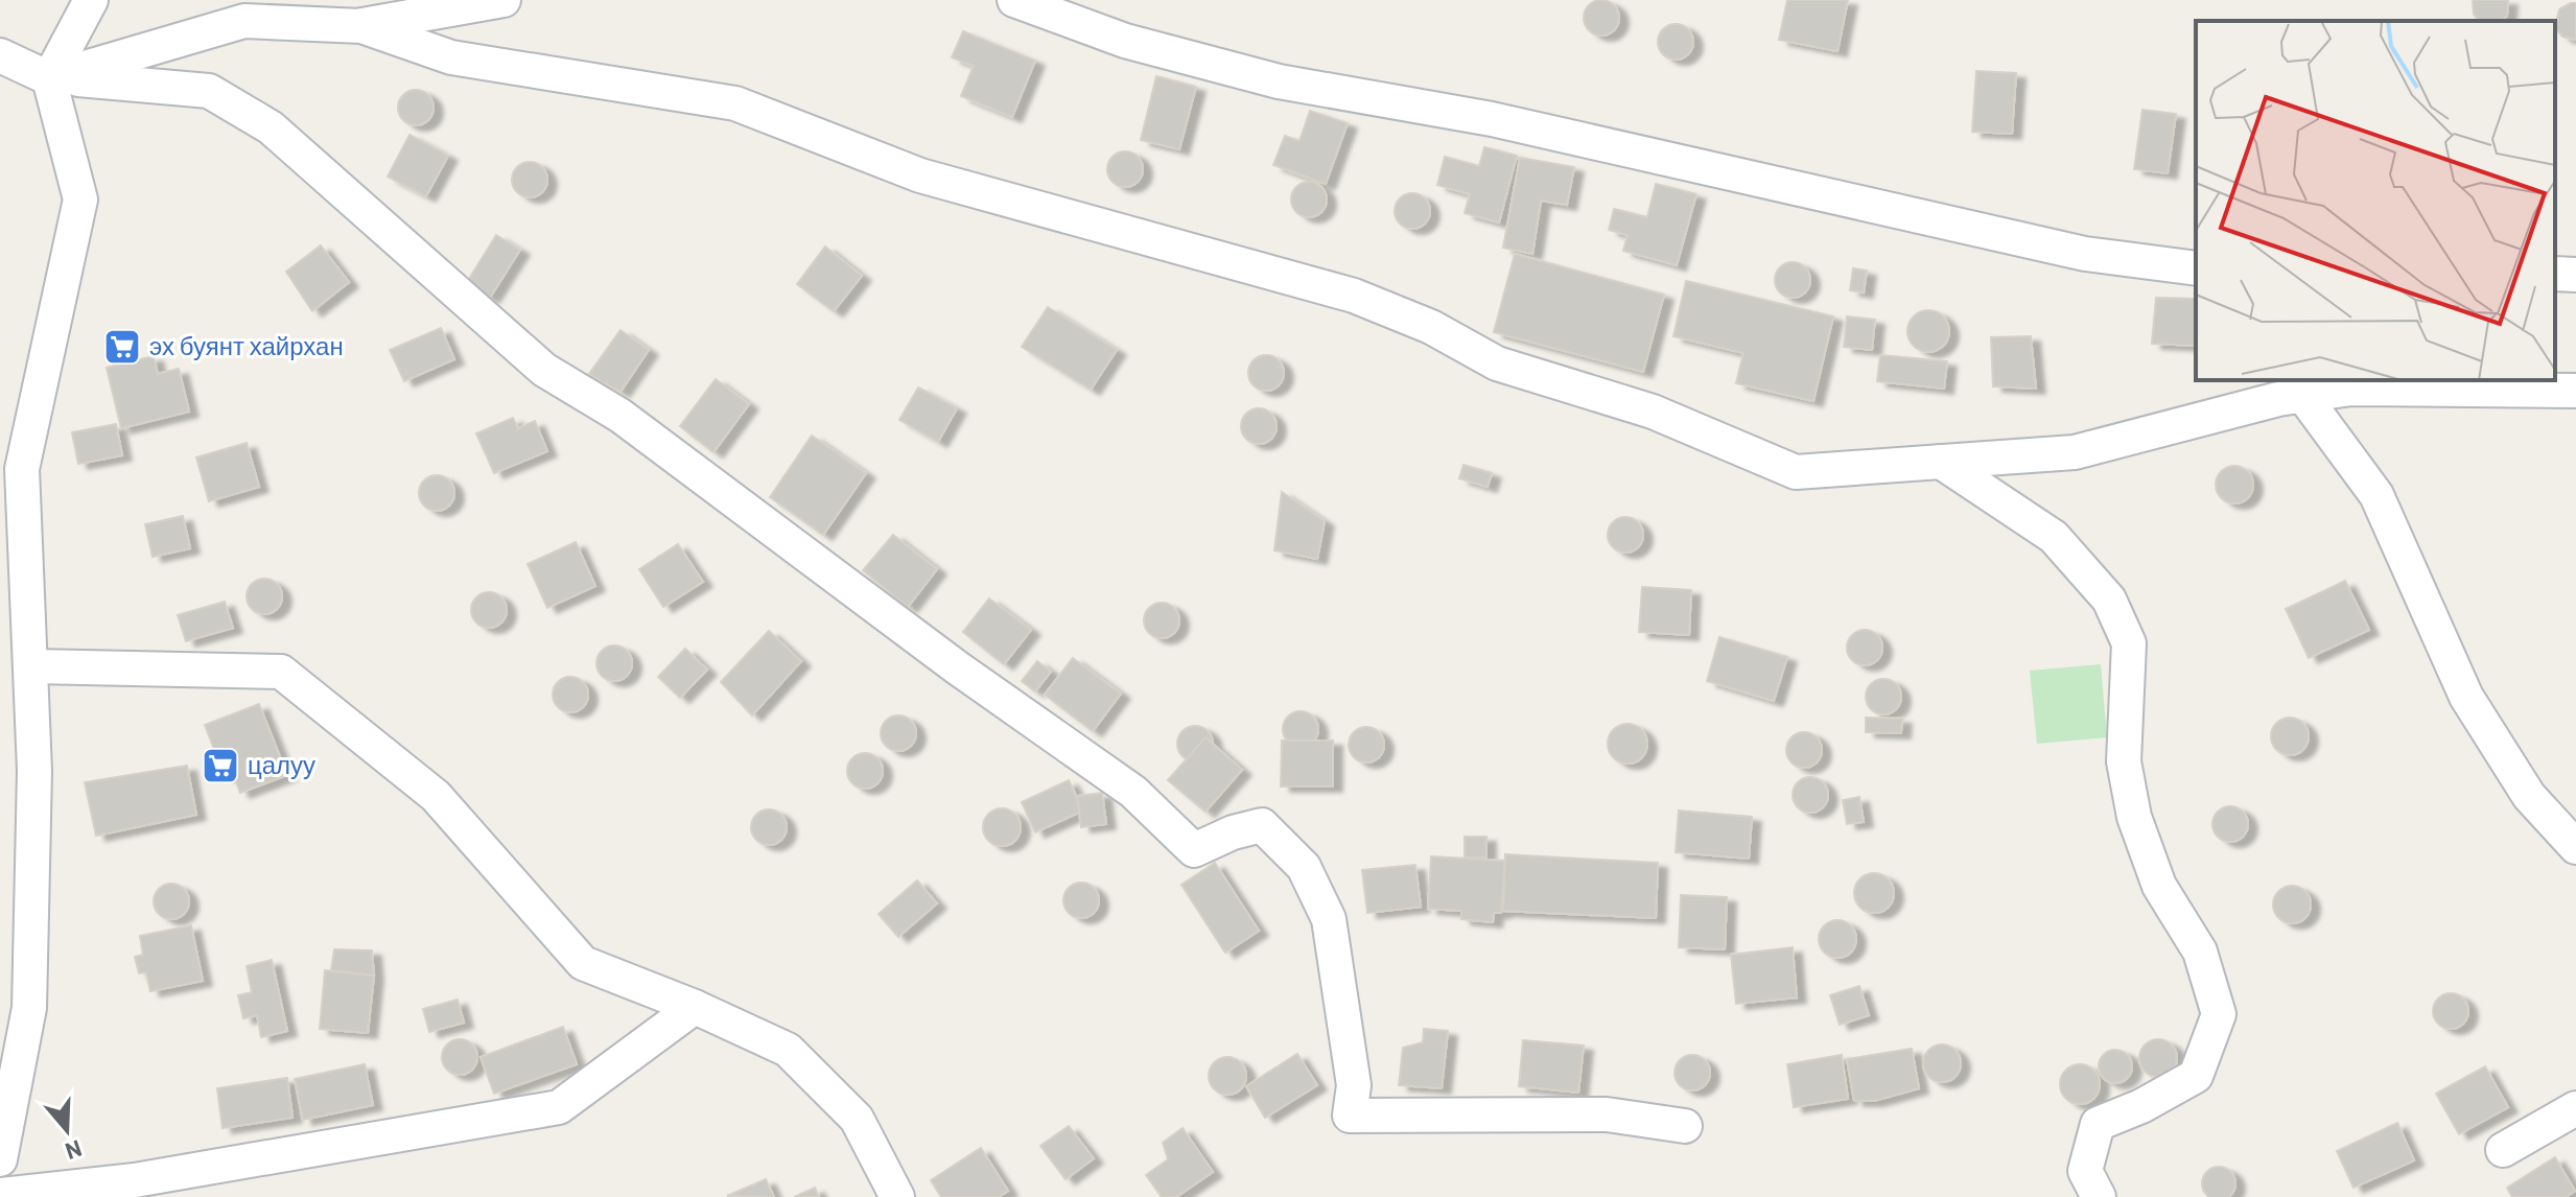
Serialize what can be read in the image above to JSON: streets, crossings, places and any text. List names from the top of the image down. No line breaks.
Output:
{"places":{"supermarket":["эх буянт хайрхан","цалуу"]},"north":"bottom"}
